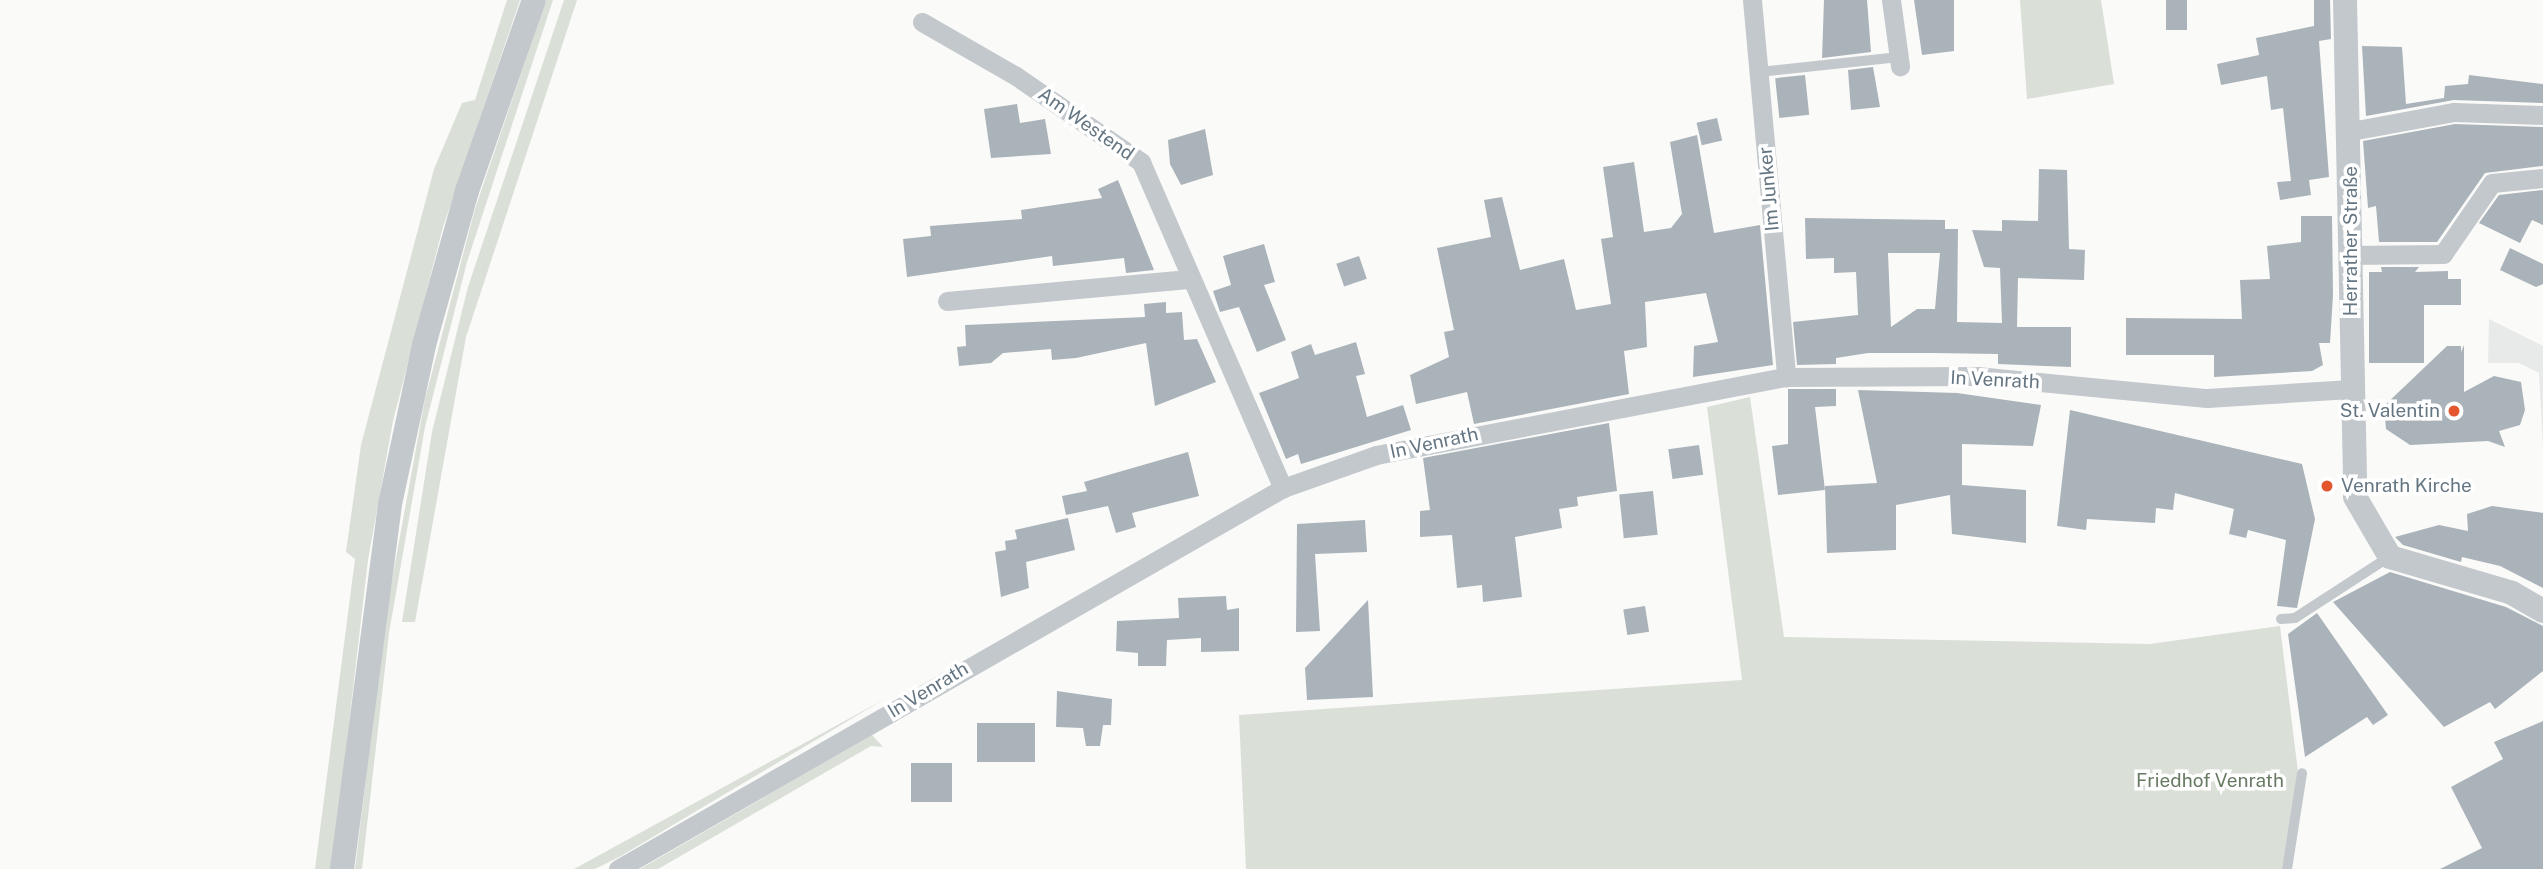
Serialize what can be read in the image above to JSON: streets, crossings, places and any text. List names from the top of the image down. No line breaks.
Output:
{"streets":{"street":["Am Westend","Im Junker","Herrather Straße","In Venrath"]},"crossings":[["Am Westend","In Venrath"],["Im Junker","In Venrath"],["Herrather Straße","In Venrath"]],"parks":["Friedhof Venrath"],"places":["St. Valentin","Venrath Kirche"]}
